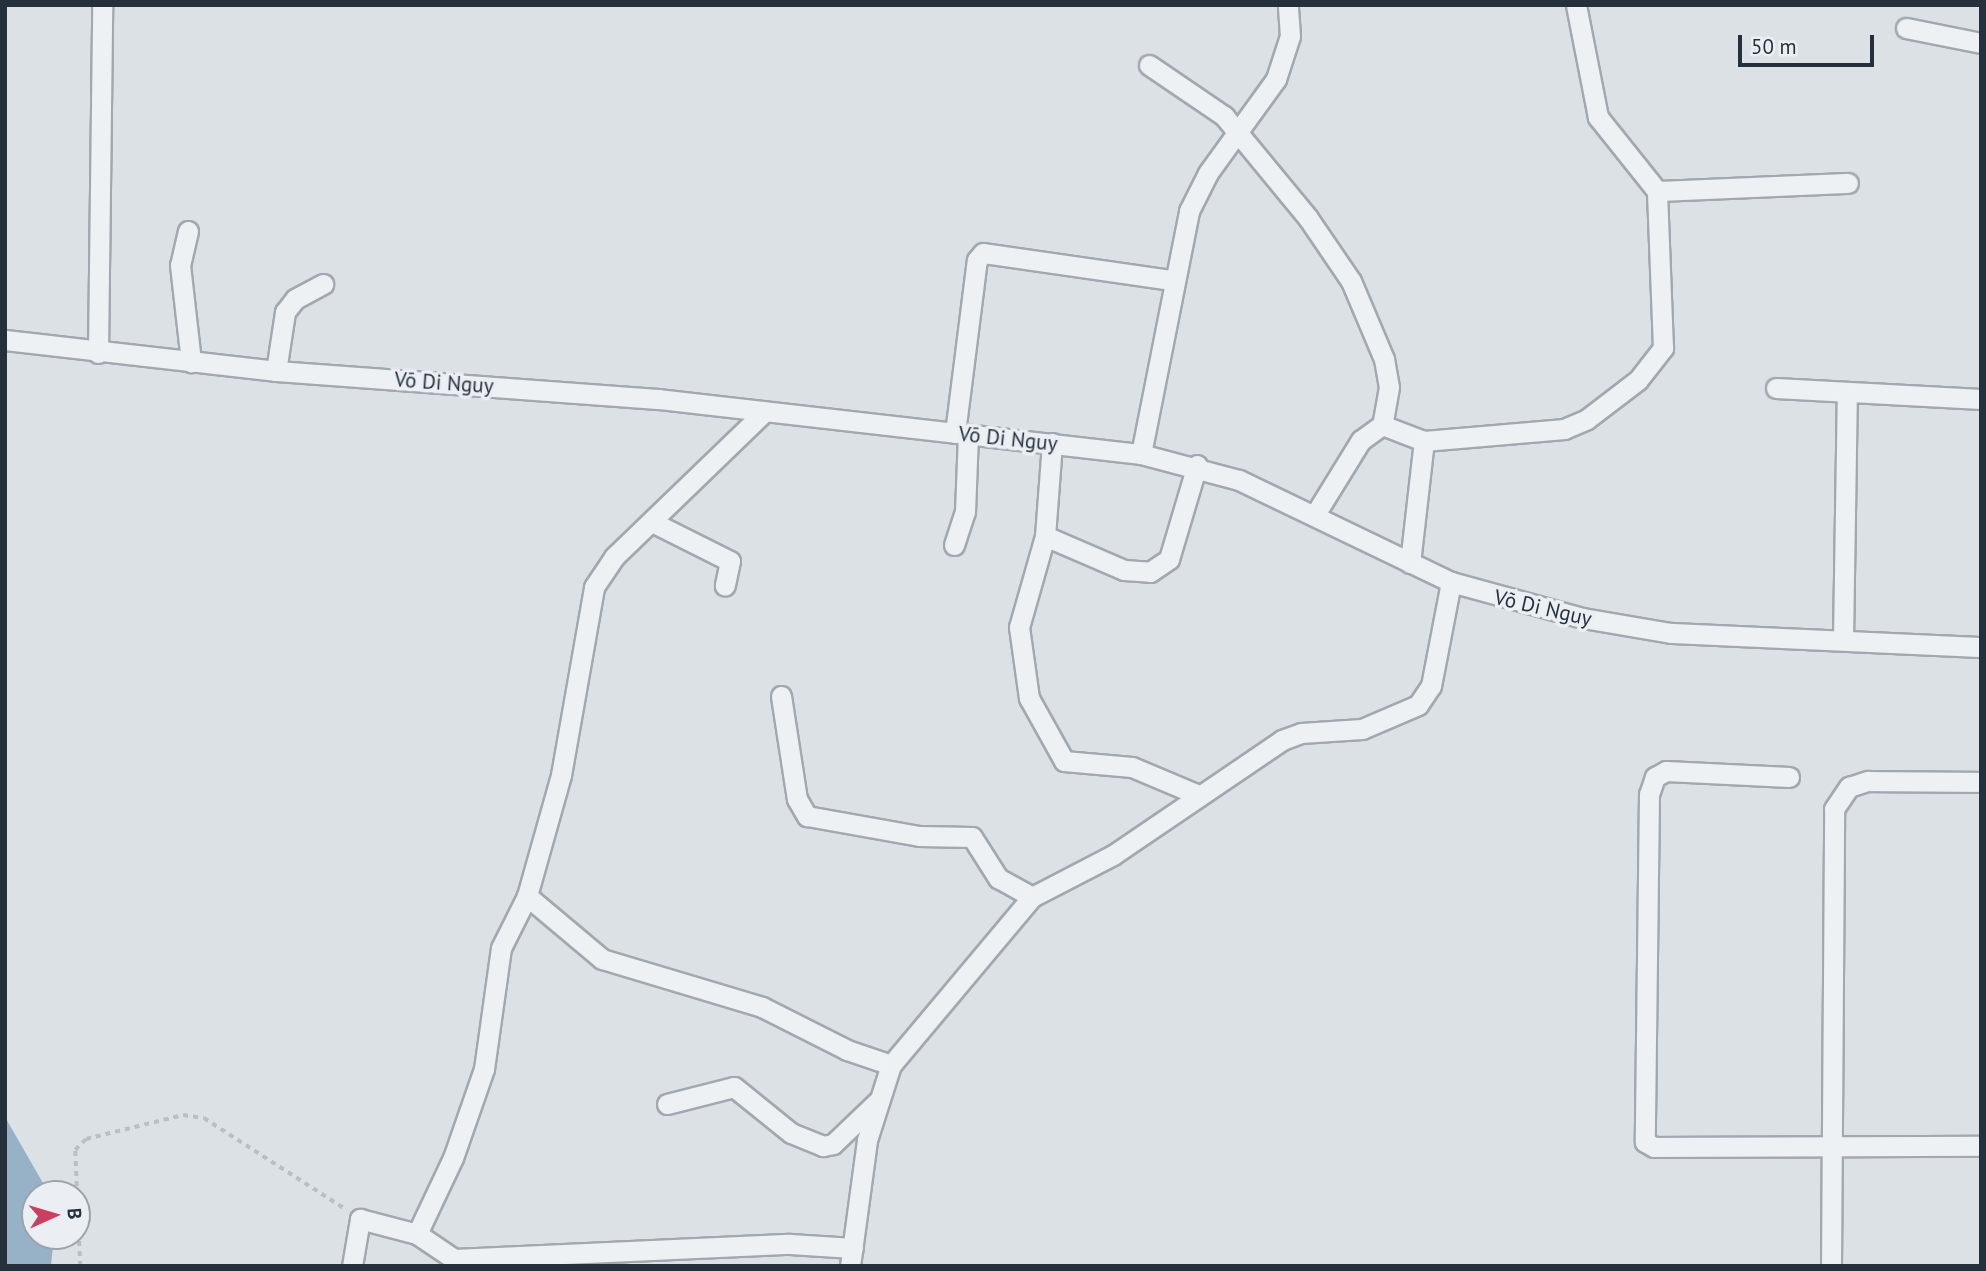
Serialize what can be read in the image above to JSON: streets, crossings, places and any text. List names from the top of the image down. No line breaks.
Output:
{"streets":{"street":["Võ Di Nguy"]},"scale_bar":"50 m","north":"right"}
